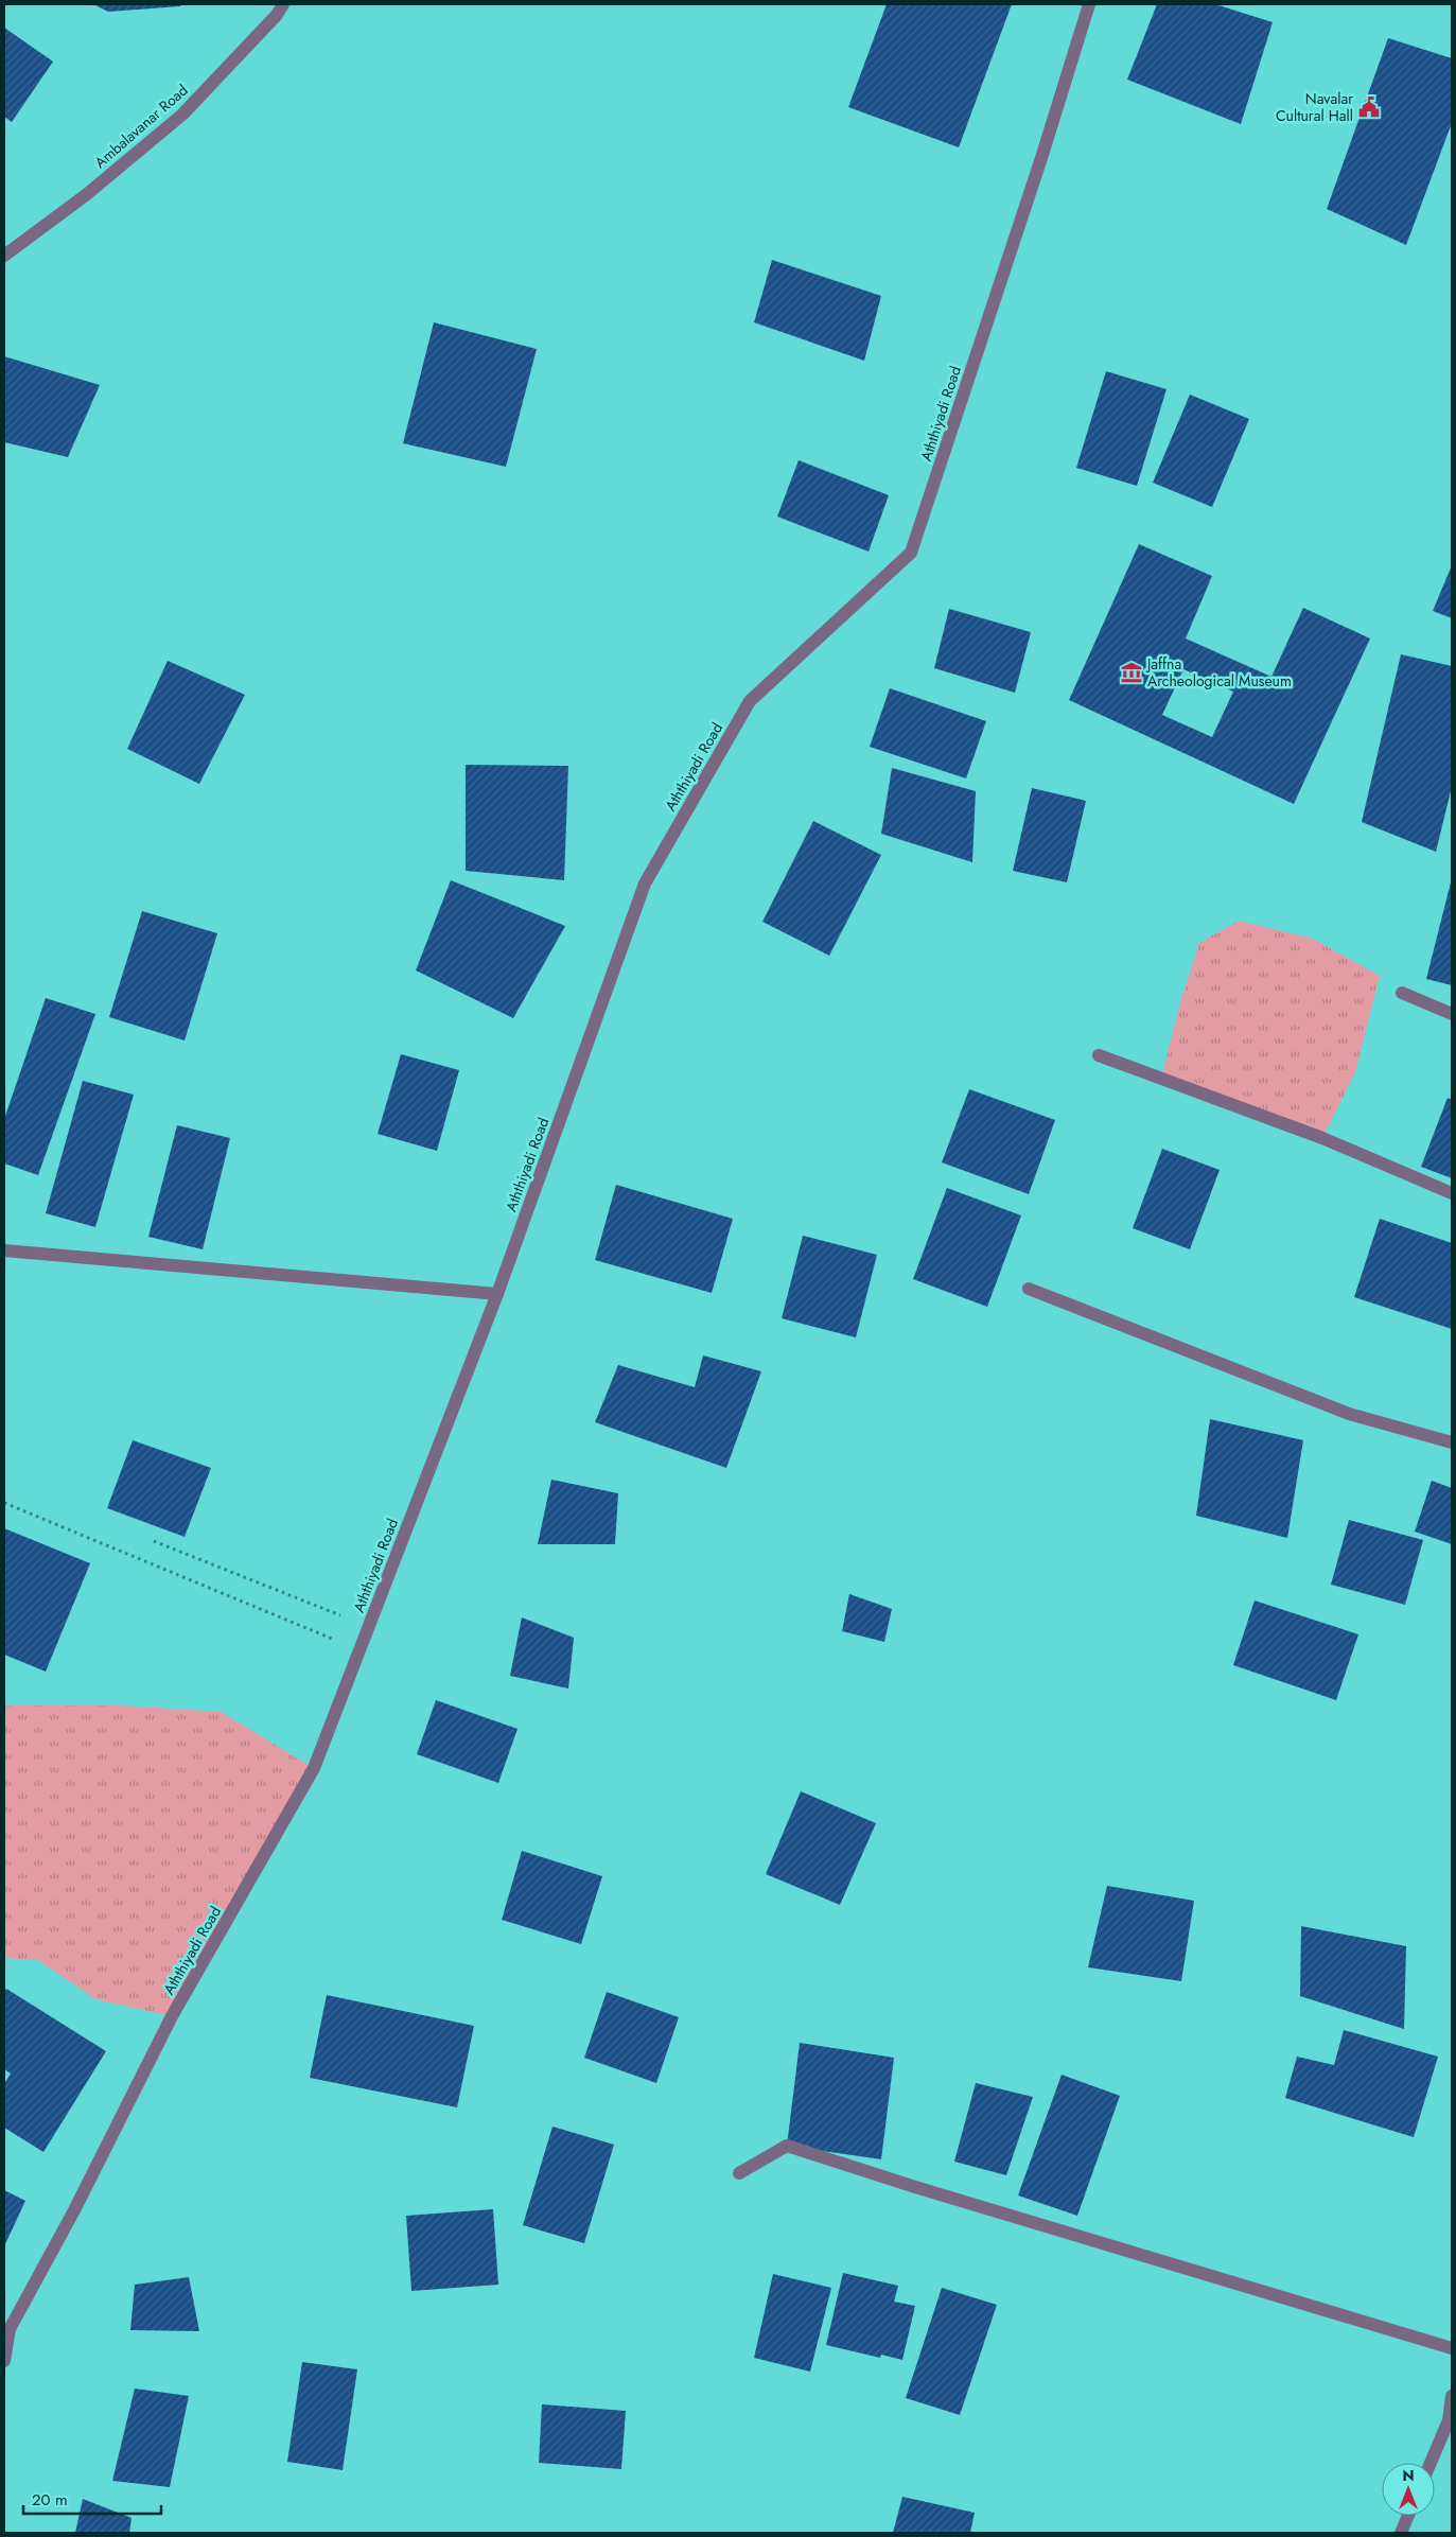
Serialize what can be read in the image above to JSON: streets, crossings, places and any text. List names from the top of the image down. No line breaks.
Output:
{"streets":{"street":["Ambalavanar Road","Aththiyadi Road"]},"places":{"public building":["Navalar Cultural Hall"],"museum":["Jaffna Archeological Museum"]},"scale_bar":"20 m","north":"top"}
